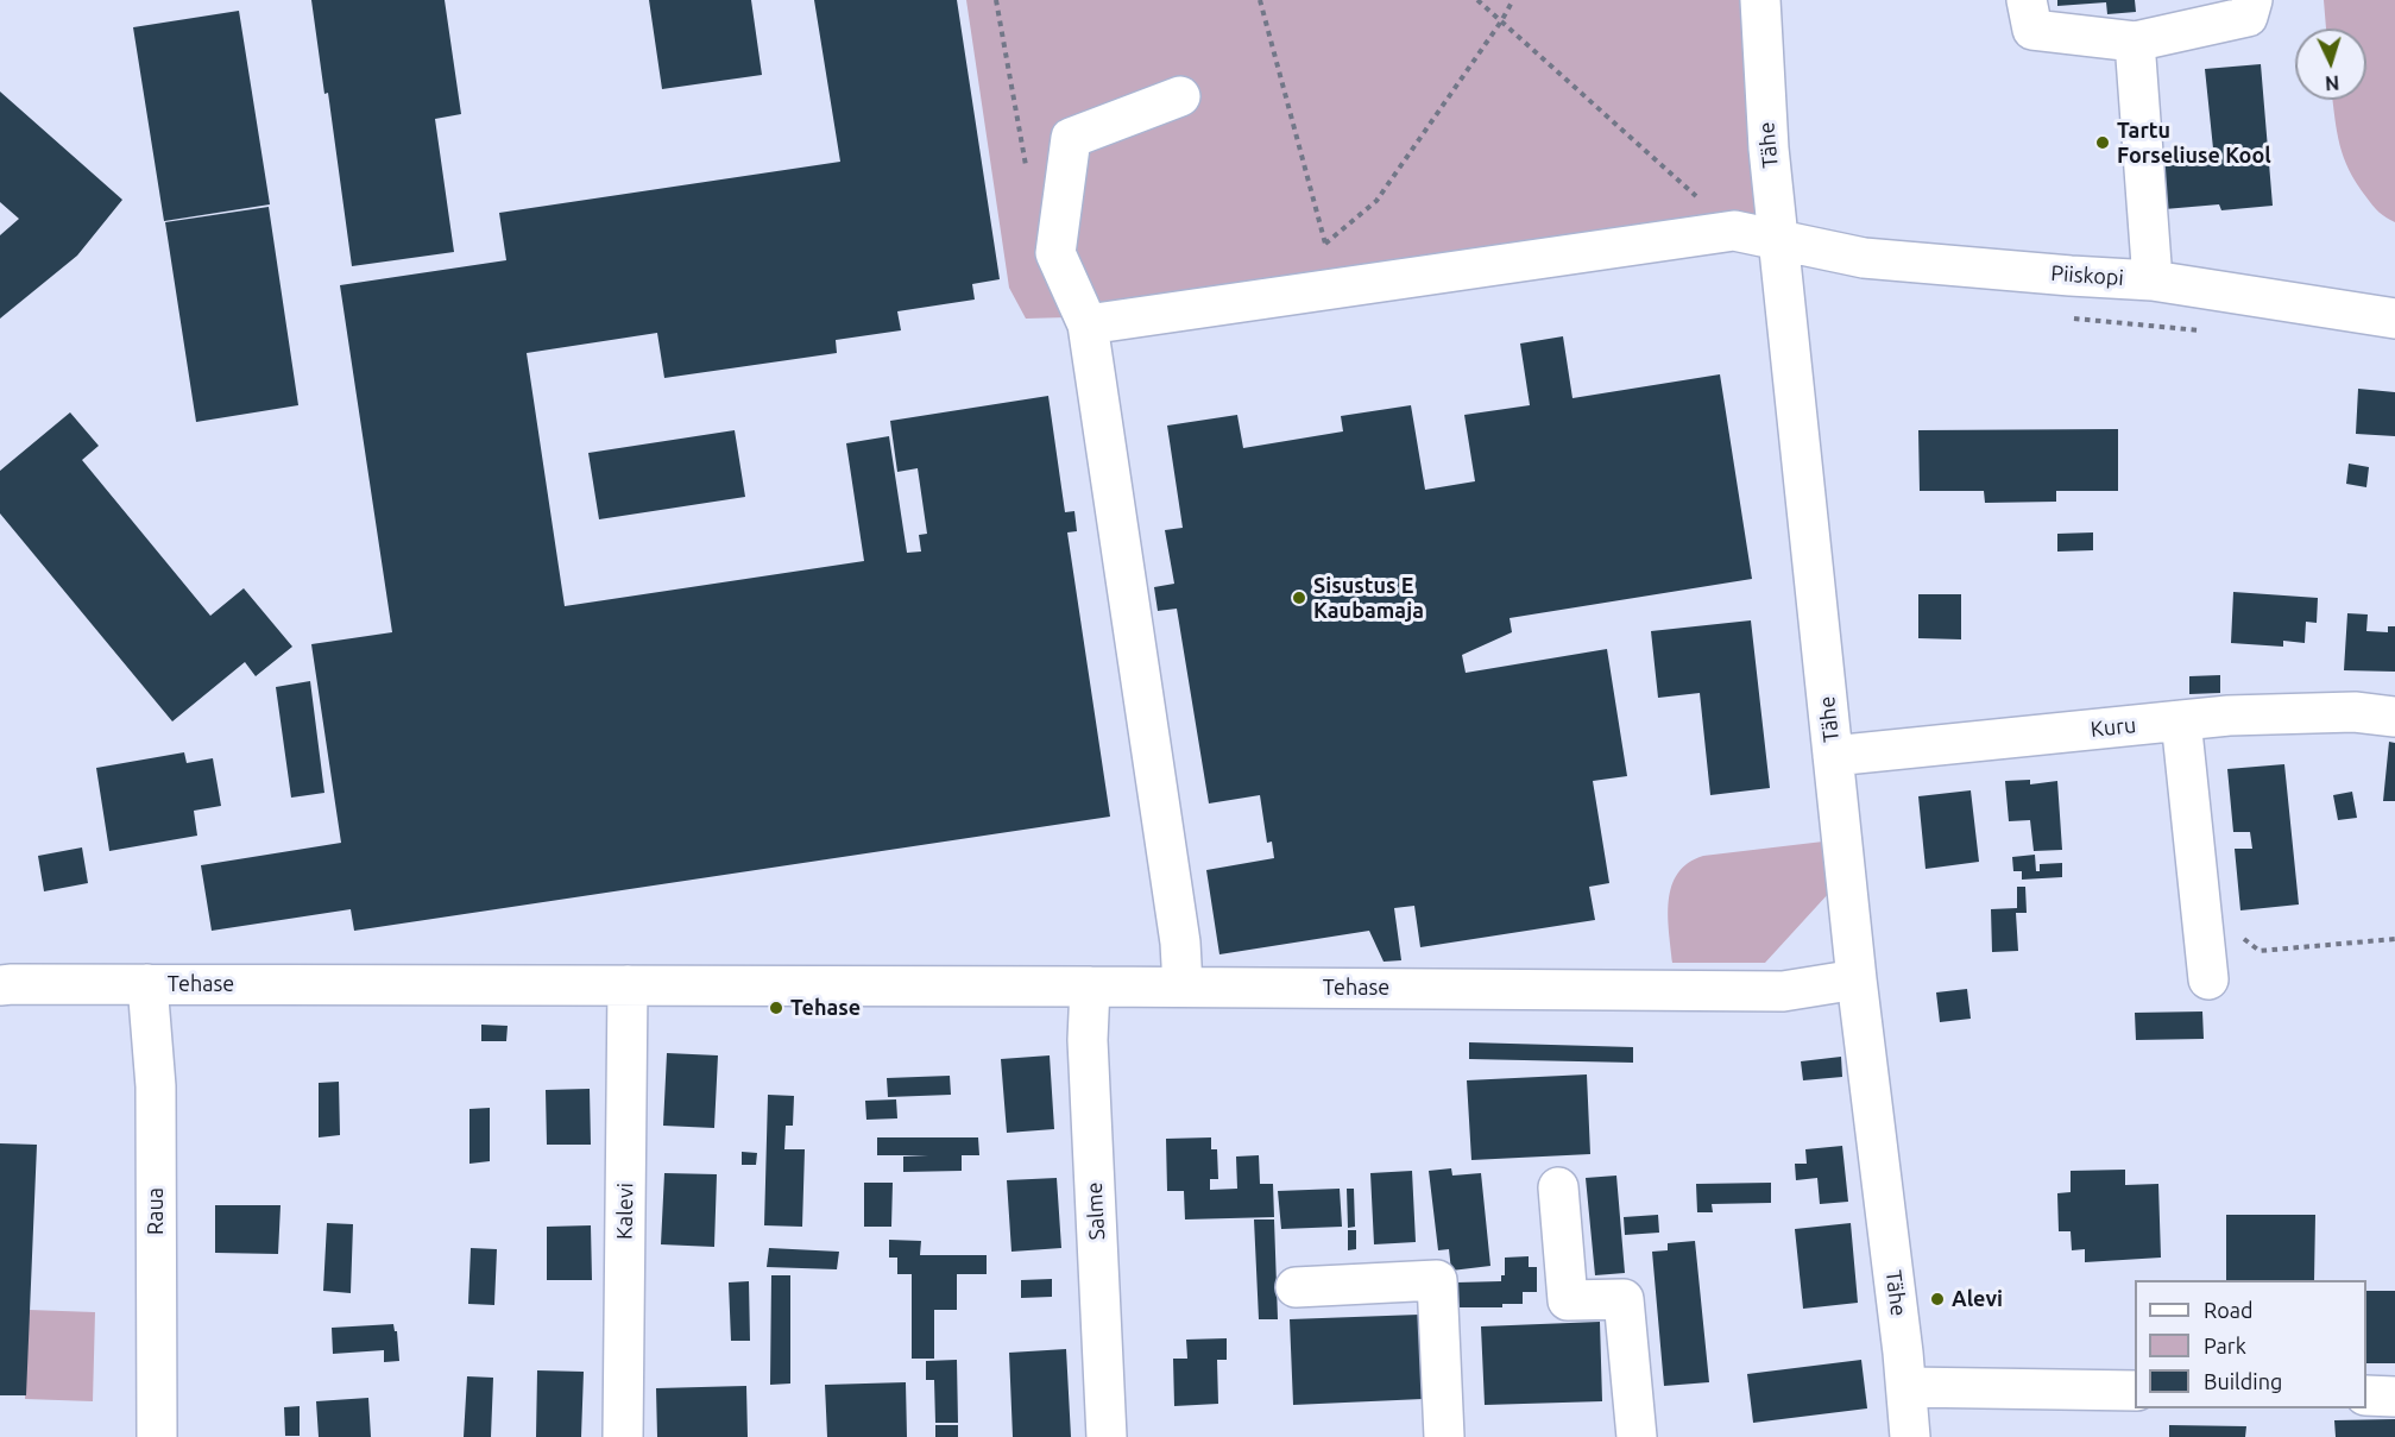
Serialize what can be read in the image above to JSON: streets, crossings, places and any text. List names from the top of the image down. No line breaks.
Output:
{"streets":{"street":["Tähe","Piiskopi","Kuru","Tehase","Raua","Kalevi","Salme"]},"crossings":[["Tähe","Piiskopi"],["Tähe","Kuru"],["Tähe","Tehase"],["Tehase","Raua"],["Tehase","Kalevi"],["Tehase","Salme"]],"places":["Tartu Forseliuse Kool","Sisustus E Kaubamaja","Tehase","Alevi"],"legend":["Road","Park","Building"],"north":"bottom"}
